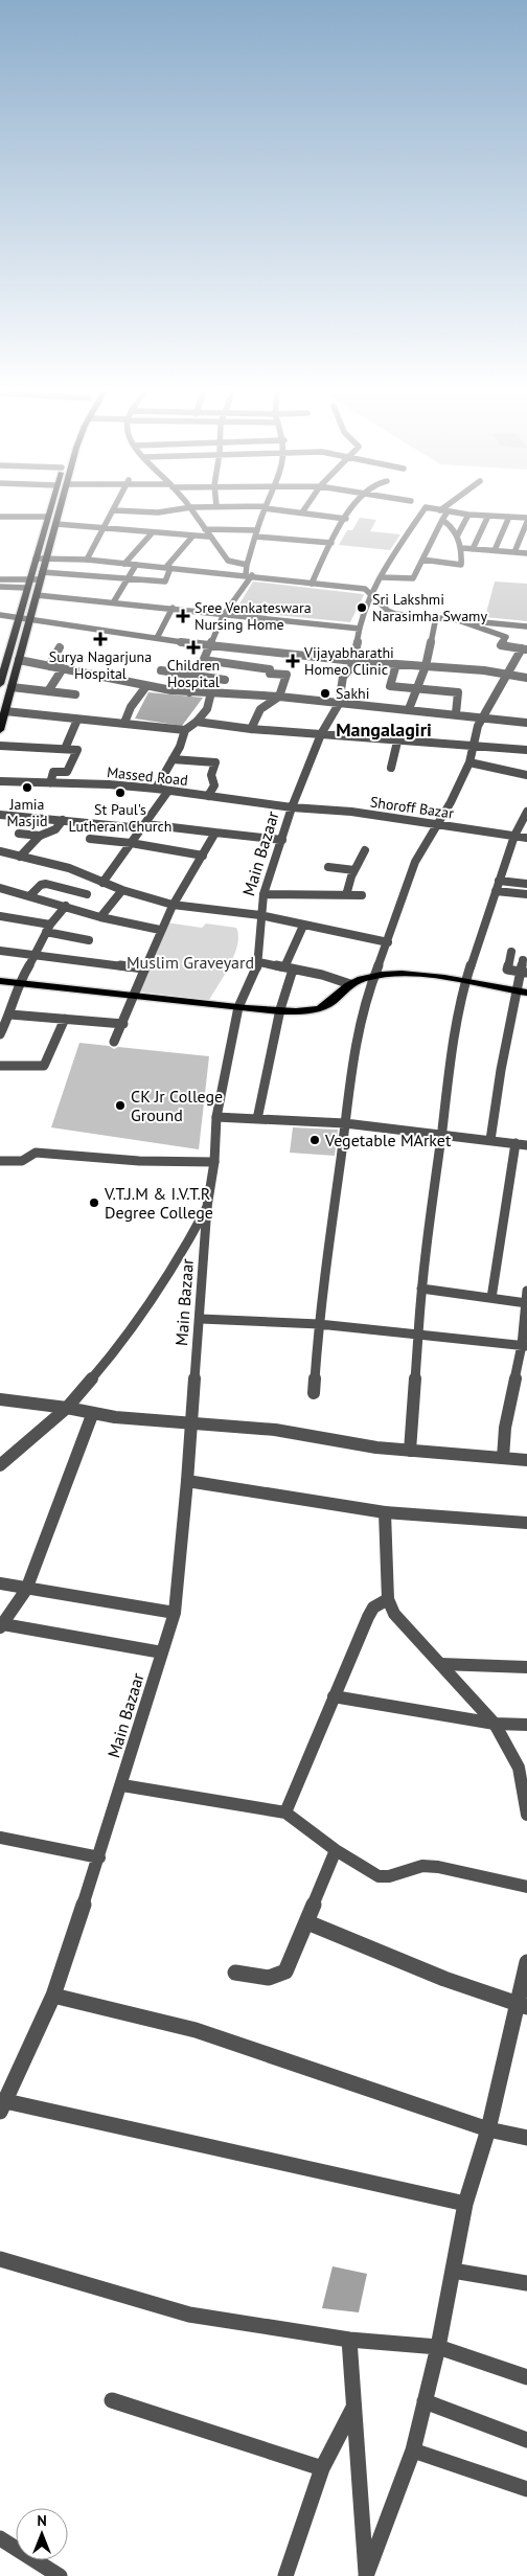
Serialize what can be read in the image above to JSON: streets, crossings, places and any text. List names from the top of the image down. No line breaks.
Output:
{"streets":{"street":["Massed Road","Shoroff Bazar","Main Bazaar"]},"crossings":[["Massed Road","Shoroff Bazar"],["Massed Road","Main Bazaar"],["Shoroff Bazar","Main Bazaar"]],"districts":["Mangalagiri"],"parks":["Muslim Graveyard"],"places":{"other":["Sri Lakshmi Narasimha Swamy","Sakhi","Jamia Masjid","St Paul's Lutheran Church","CK Jr College Ground","Vegetable MArket","V.T.J.M & I.V.T.R Degree College"],"health":["Sree Venkateswara Nursing Home","Surya Nagarjuna Hospital","Children Hospital","Vijayabharathi Homeo Clinic"]},"north":"top"}
